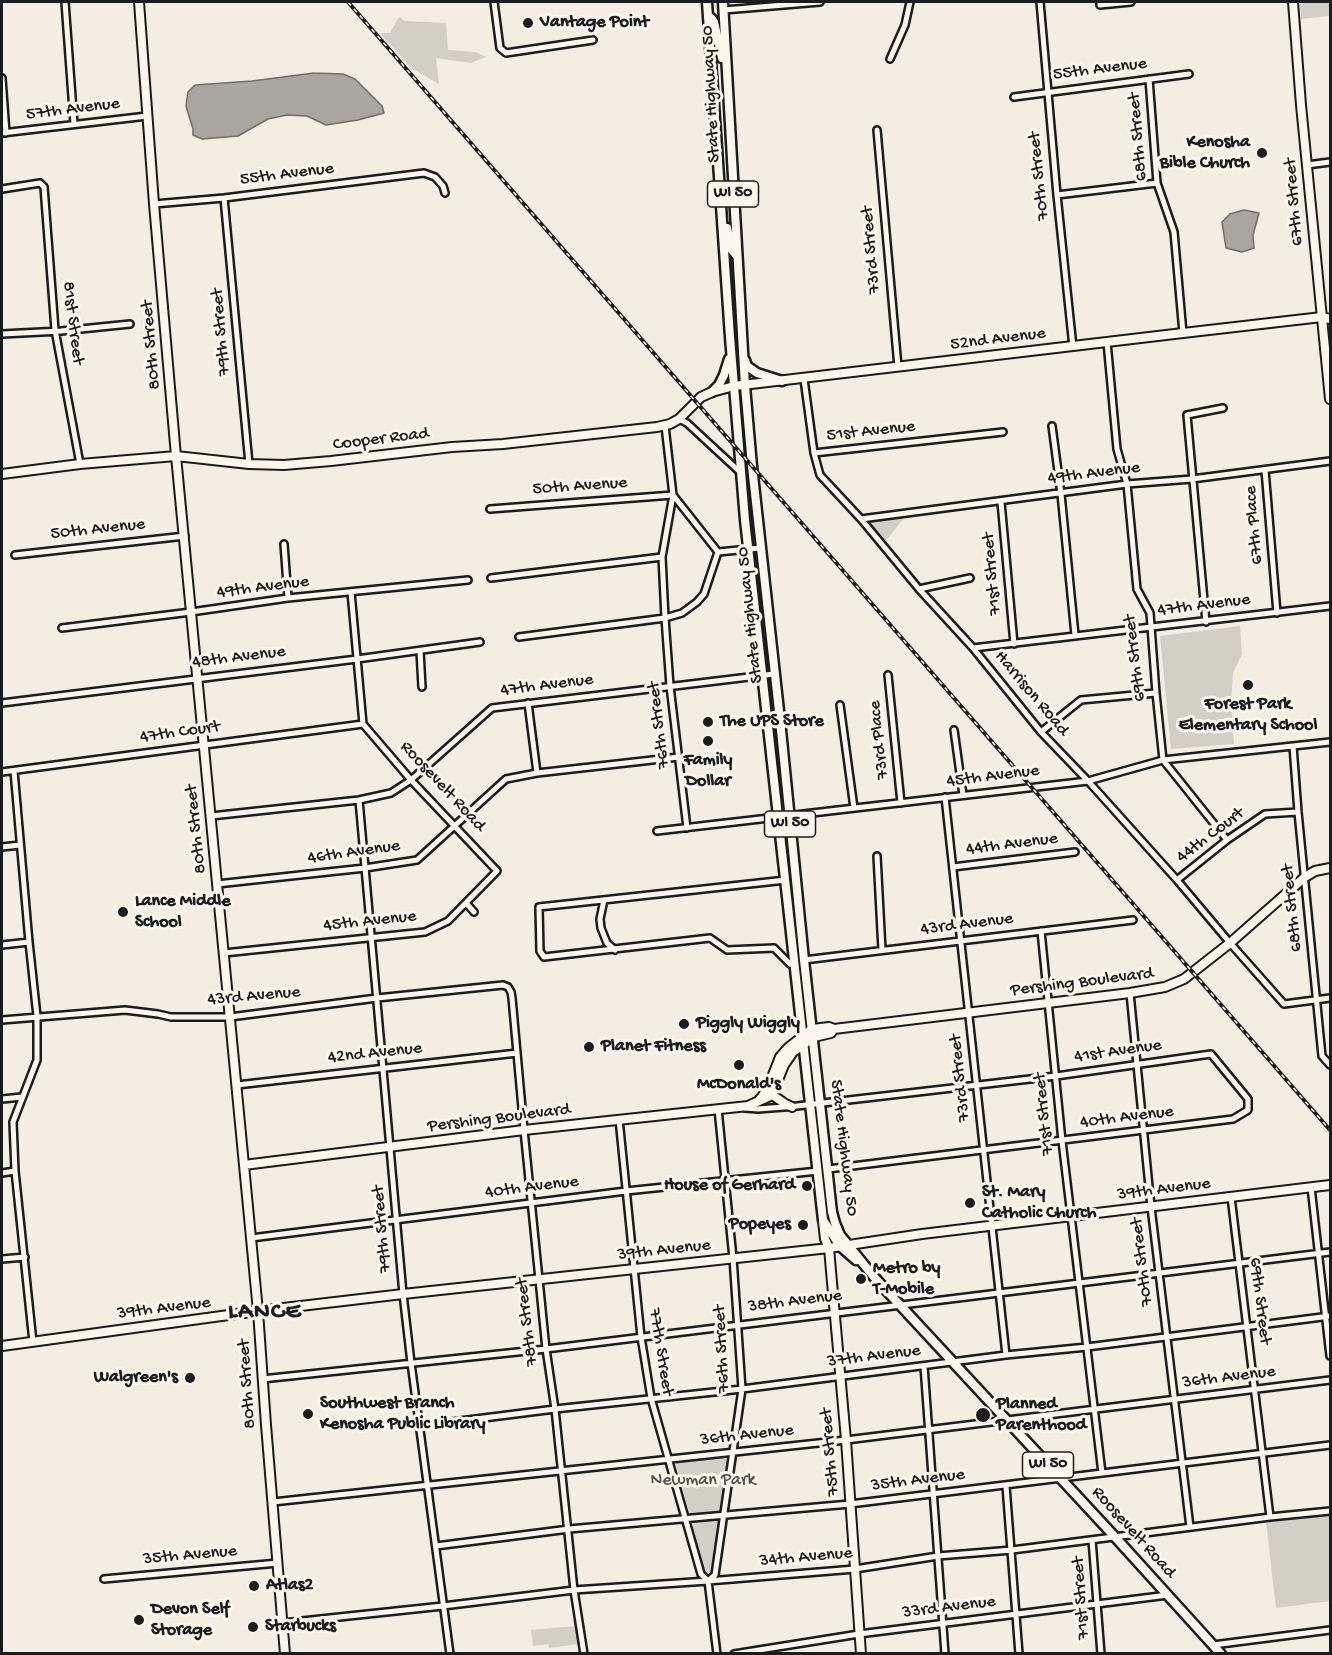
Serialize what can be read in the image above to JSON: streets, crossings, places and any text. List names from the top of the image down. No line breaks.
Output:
{"streets":{"main road":["State Highway 50","WI 50","Roosevelt Road"],"street":["55th Avenue","57th Avenue","68th Street","70th Street","67th Street","73rd Street","81st Street","79th Street","52nd Avenue","80th Street","51st Avenue","Cooper Road","49th Avenue","50th Avenue","67th Place","71st Street","47th Avenue","48th Avenue","69th Street","Harrison Road","76th Street","47th Court","73rd Place","45th Avenue","44th Court","44th Avenue","46th Avenue","43rd Avenue","Pershing Boulevard","41st Avenue","42nd Avenue","40th Avenue","39th Avenue","38th Avenue","78th Street","77th Street","37th Avenue","36th Avenue","75th Street","35th Avenue","34th Avenue","33rd Avenue"]},"crossings":[["55th Avenue","68th Street"],["55th Avenue","70th Street"],["55th Avenue","79th Street"],["55th Avenue","80th Street"],["State Highway 50","52nd Avenue"],["State Highway 50","47th Avenue"],["State Highway 50","45th Avenue"],["State Highway 50","Roosevelt Road"],["State Highway 50","43rd Avenue"],["State Highway 50","Pershing Boulevard"],["State Highway 50","41st Avenue"],["State Highway 50","40th Avenue"],["State Highway 50","39th Avenue"],["State Highway 50","75th Street"],["57th Avenue","80th Street"],["68th Street","52nd Avenue"],["68th Street","Harrison Road"],["68th Street","45th Avenue"],["68th Street","44th Court"],["68th Street","Pershing Boulevard"],["70th Street","52nd Avenue"],["70th Street","Pershing Boulevard"],["70th Street","41st Avenue"],["70th Street","40th Avenue"],["70th Street","39th Avenue"],["70th Street","38th Avenue"],["70th Street","37th Avenue"],["70th Street","36th Avenue"],["70th Street","35th Avenue"],["70th Street","34th Avenue"],["67th Street","52nd Avenue"],["73rd Street","52nd Avenue"],["73rd Street","45th Avenue"],["73rd Street","44th Avenue"],["73rd Street","43rd Avenue"],["73rd Street","Pershing Boulevard"],["73rd Street","41st Avenue"],["73rd Street","40th Avenue"],["73rd Street","39th Avenue"],["73rd Street","38th Avenue"],["73rd Street","37th Avenue"],["81st Street","Cooper Road"],["79th Street","Cooper Road"],["79th Street","47th Avenue"],["79th Street","45th Avenue"],["79th Street","46th Avenue"],["79th Street","43rd Avenue"],["79th Street","Pershing Boulevard"],["79th Street","42nd Avenue"],["79th Street","40th Avenue"],["79th Street","39th Avenue"],["79th Street","38th Avenue"],["79th Street","37th Avenue"],["79th Street","36th Avenue"],["79th Street","35th Avenue"],["79th Street","34th Avenue"],["52nd Avenue","Cooper Road"],["52nd Avenue","69th Street"],["52nd Avenue","Harrison Road"],["80th Street","Cooper Road"],["80th Street","49th Avenue"],["80th Street","50th Avenue"],["80th Street","47th Avenue"],["80th Street","48th Avenue"],["80th Street","47th Court"],["80th Street","45th Avenue"],["80th Street","46th Avenue"],["80th Street","43rd Avenue"],["80th Street","Pershing Boulevard"],["80th Street","42nd Avenue"],["80th Street","40th Avenue"],["80th Street","39th Avenue"],["80th Street","38th Avenue"],["80th Street","36th Avenue"],["80th Street","35th Avenue"],["80th Street","34th Avenue"],["51st Avenue","Harrison Road"],["Cooper Road","76th Street"],["49th Avenue","67th Place"],["49th Avenue","71st Street"],["49th Avenue","69th Street"],["49th Avenue","Harrison Road"],["50th Avenue","76th Street"],["67th Place","47th Avenue"],["71st Street","47th Avenue"],["71st Street","43rd Avenue"],["71st Street","Pershing Boulevard"],["71st Street","41st Avenue"],["71st Street","40th Avenue"],["71st Street","39th Avenue"],["71st Street","38th Avenue"],["71st Street","37th Avenue"],["71st Street","36th Avenue"],["71st Street","35th Avenue"],["71st Street","34th Avenue"],["71st Street","33rd Avenue"],["47th Avenue","69th Street"],["47th Avenue","Harrison Road"],["47th Avenue","76th Street"],["47th Avenue","Roosevelt Road"],["69th Street","45th Avenue"],["69th Street","39th Avenue"],["69th Street","38th Avenue"],["69th Street","37th Avenue"],["69th Street","36th Avenue"],["69th Street","35th Avenue"],["69th Street","34th Avenue"],["Harrison Road","45th Avenue"],["Harrison Road","44th Court"],["Harrison Road","Pershing Boulevard"],["76th Street","45th Avenue"],["76th Street","46th Avenue"],["76th Street","Pershing Boulevard"],["76th Street","40th Avenue"],["76th Street","39th Avenue"],["76th Street","38th Avenue"],["76th Street","77th Street"],["76th Street","37th Avenue"],["76th Street","36th Avenue"],["76th Street","35th Avenue"],["76th Street","34th Avenue"],["47th Court","Roosevelt Road"],["73rd Place","45th Avenue"],["45th Avenue","Roosevelt Road"],["Roosevelt Road","46th Avenue"],["Roosevelt Road","38th Avenue"],["Roosevelt Road","37th Avenue"],["Roosevelt Road","36th Avenue"],["Roosevelt Road","35th Avenue"],["Roosevelt Road","34th Avenue"],["Roosevelt Road","33rd Avenue"],["43rd Avenue","78th Street"],["Pershing Boulevard","41st Avenue"],["Pershing Boulevard","78th Street"],["Pershing Boulevard","77th Street"],["41st Avenue","40th Avenue"],["42nd Avenue","78th Street"],["40th Avenue","78th Street"],["40th Avenue","77th Street"],["39th Avenue","78th Street"],["39th Avenue","77th Street"],["39th Avenue","75th Street"],["38th Avenue","78th Street"],["38th Avenue","77th Street"],["38th Avenue","75th Street"],["78th Street","37th Avenue"],["78th Street","36th Avenue"],["78th Street","35th Avenue"],["78th Street","34th Avenue"],["77th Street","37th Avenue"],["77th Street","36th Avenue"],["77th Street","35th Avenue"],["77th Street","34th Avenue"],["37th Avenue","75th Street"],["36th Avenue","75th Street"],["75th Street","35th Avenue"],["75th Street","34th Avenue"],["75th Street","33rd Avenue"]],"districts":["LANCE"],"parks":["Newman Park"],"places":["Vantage Point","Kenosha Bible Church","Forest Park Elementary School","The UPS Store","Family Dollar","Lance Middle School","Piggly Wiggly","Planet Fitness","McDonald's","House of Gerhard","St. Mary Catholic Church","Popeyes","Metro by T-Mobile","Walgreen's","Southwest Branch Kenosha Public Library","Planned Parenthood","Atlas2","Devon Self Storage","Starbucks"]}
